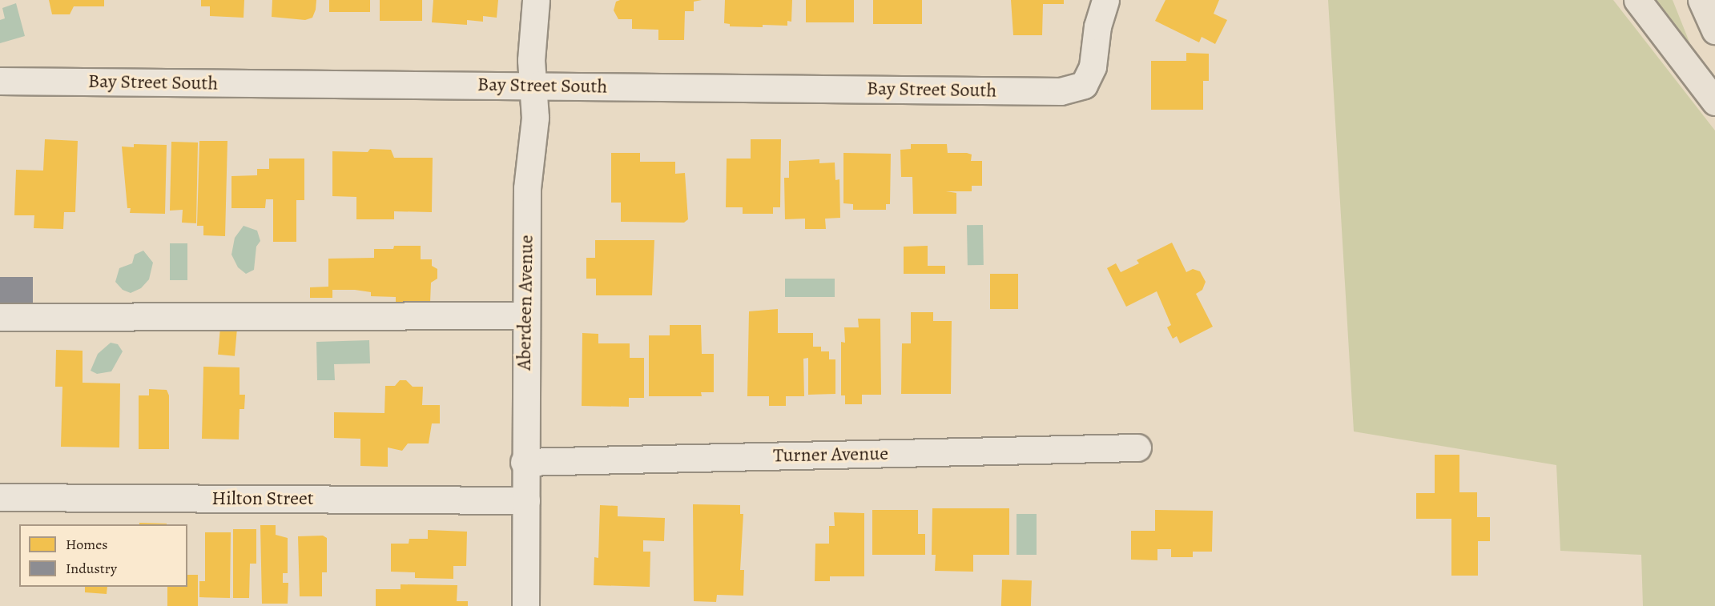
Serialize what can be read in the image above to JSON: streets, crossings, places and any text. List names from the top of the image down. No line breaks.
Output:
{"streets":{"street":["Bay Street South","Aberdeen Avenue","Turner Avenue","Hilton Street"]},"crossings":[["Bay Street South","Aberdeen Avenue"],["Aberdeen Avenue","Turner Avenue"],["Aberdeen Avenue","Hilton Street"]],"legend":["Homes","Industry"]}
